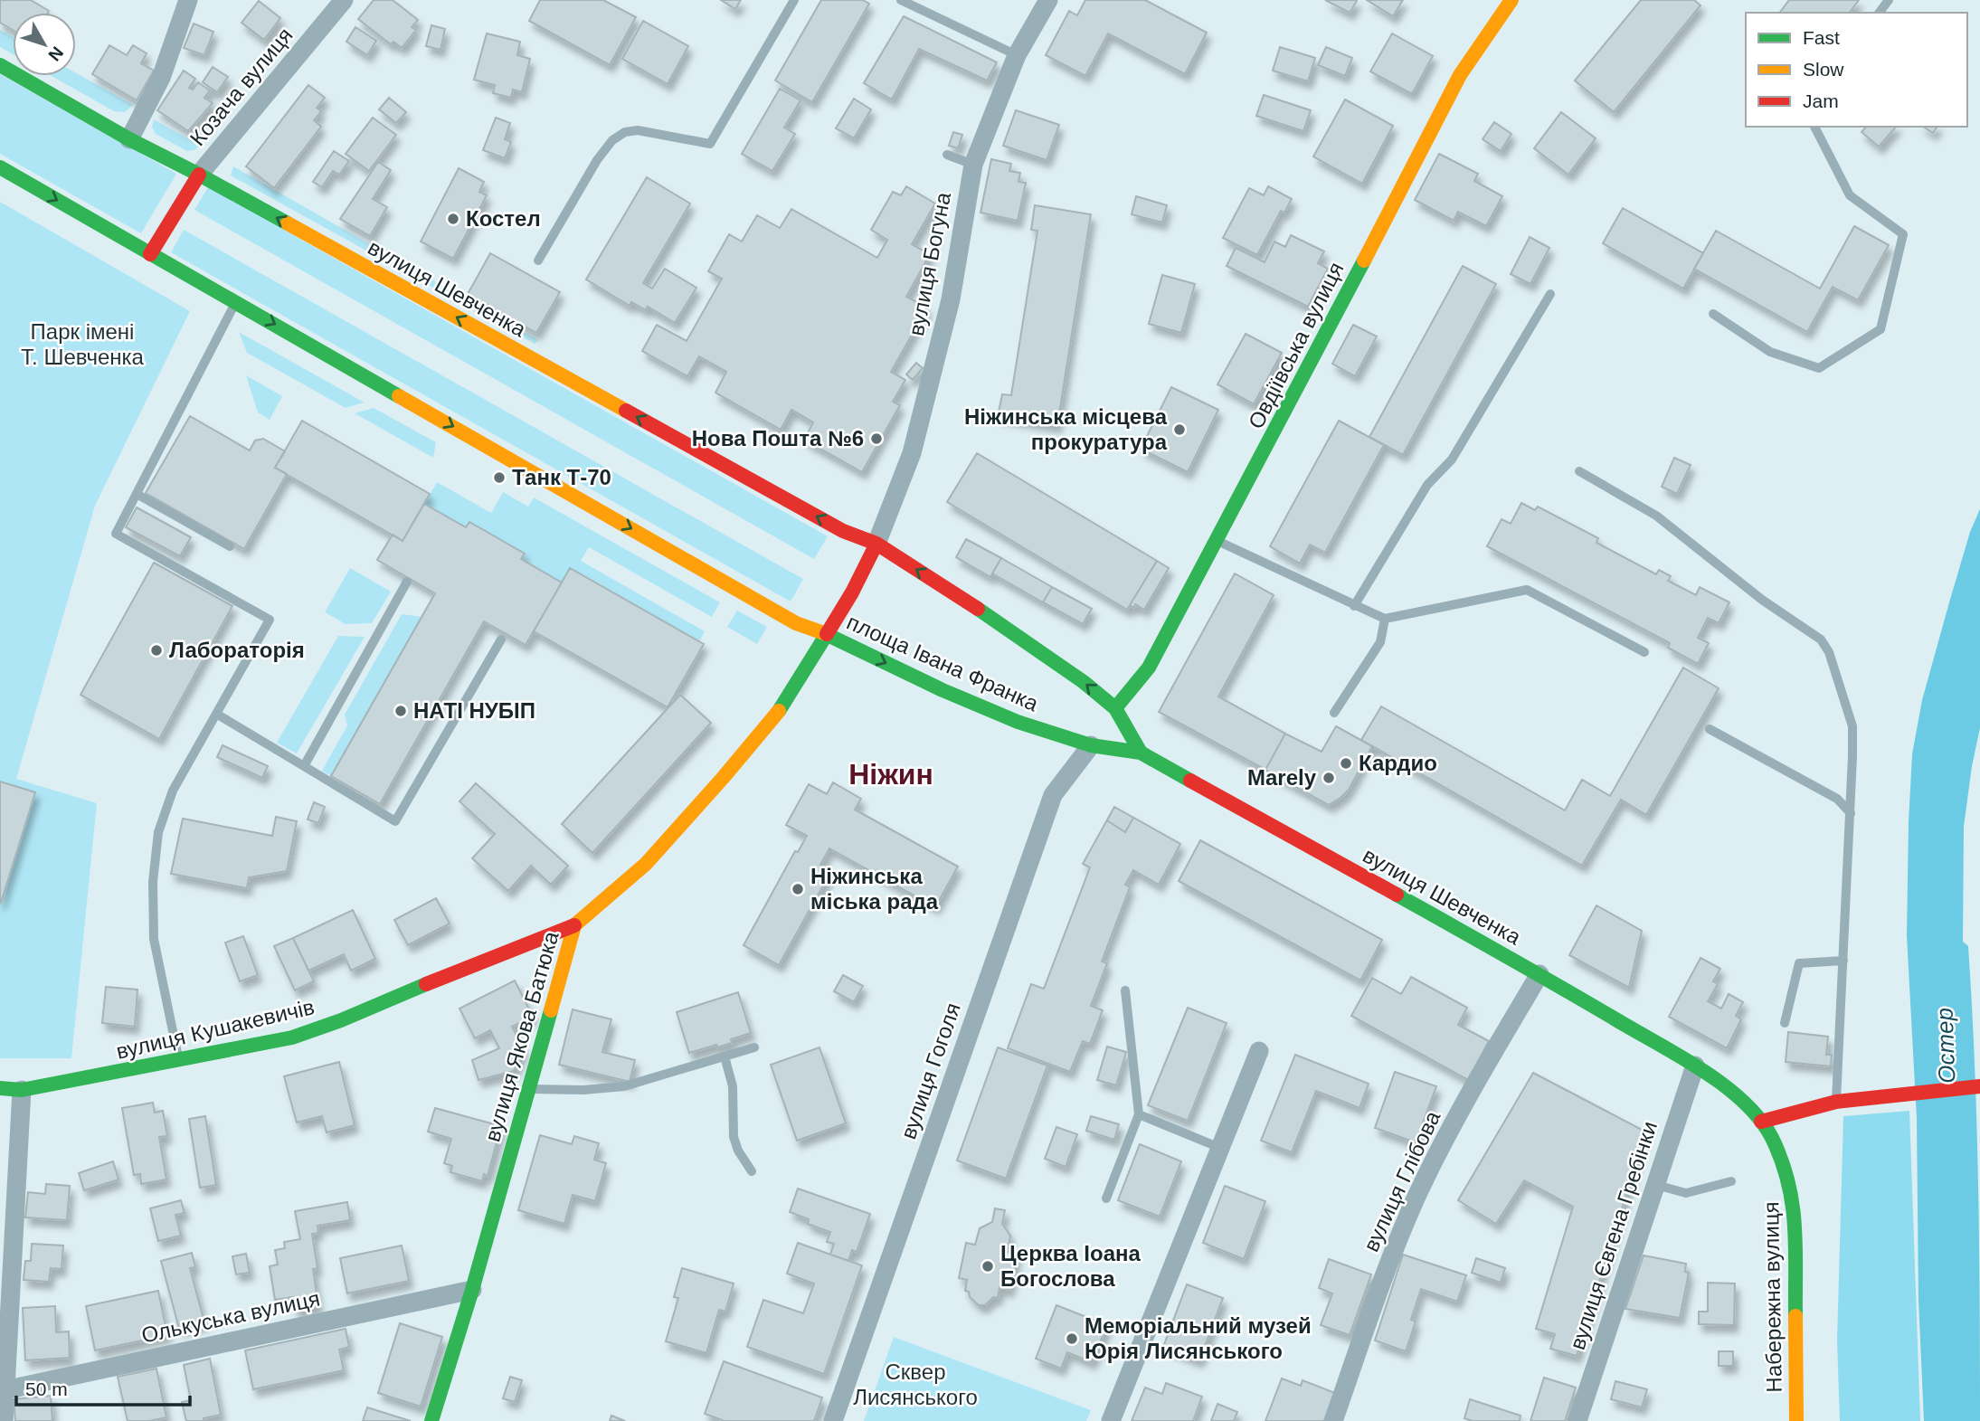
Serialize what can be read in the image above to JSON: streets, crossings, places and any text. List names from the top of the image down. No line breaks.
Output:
{"streets":{"main road":["вулиця Шевченка","Овдіївська вулиця","площа Івана Франка","вулиця Кушакевичів","вулиця Якова Батюка","Набережна вулиця"],"street":["Козача вулиця","вулиця Богуна","вулиця Гоголя","вулиця Глібова","вулиця Євгена Гребінки","Олькуська вулиця"]},"crossings":[["Козача вулиця","вулиця Шевченка"],["вулиця Богуна","вулиця Шевченка"],["вулиця Богуна","площа Івана Франка"],["вулиця Шевченка","площа Івана Франка"],["вулиця Шевченка","вулиця Глібова"],["вулиця Шевченка","вулиця Євгена Гребінки"],["вулиця Шевченка","Набережна вулиця"],["Овдіївська вулиця","площа Івана Франка"],["площа Івана Франка","вулиця Якова Батюка"],["площа Івана Франка","вулиця Гоголя"],["вулиця Кушакевичів","вулиця Якова Батюка"],["вулиця Якова Батюка","Олькуська вулиця"]],"districts":["Ніжин"],"water":["Остер"],"parks":["Парк імені Т. Шевченка","Сквер Лисянського"],"places":["Костел","Ніжинська місцева прокуратура","Нова Пошта №6","Танк Т-70","Лабораторія","НАТІ НУБІП","Кардио","Marely","Ніжинська міська рада","Церква Іоана Богослова","Меморіальний музей Юрія Лисянського"],"legend":["Fast","Slow","Jam"],"scale_bar":"50 m","north":"bottom right"}
